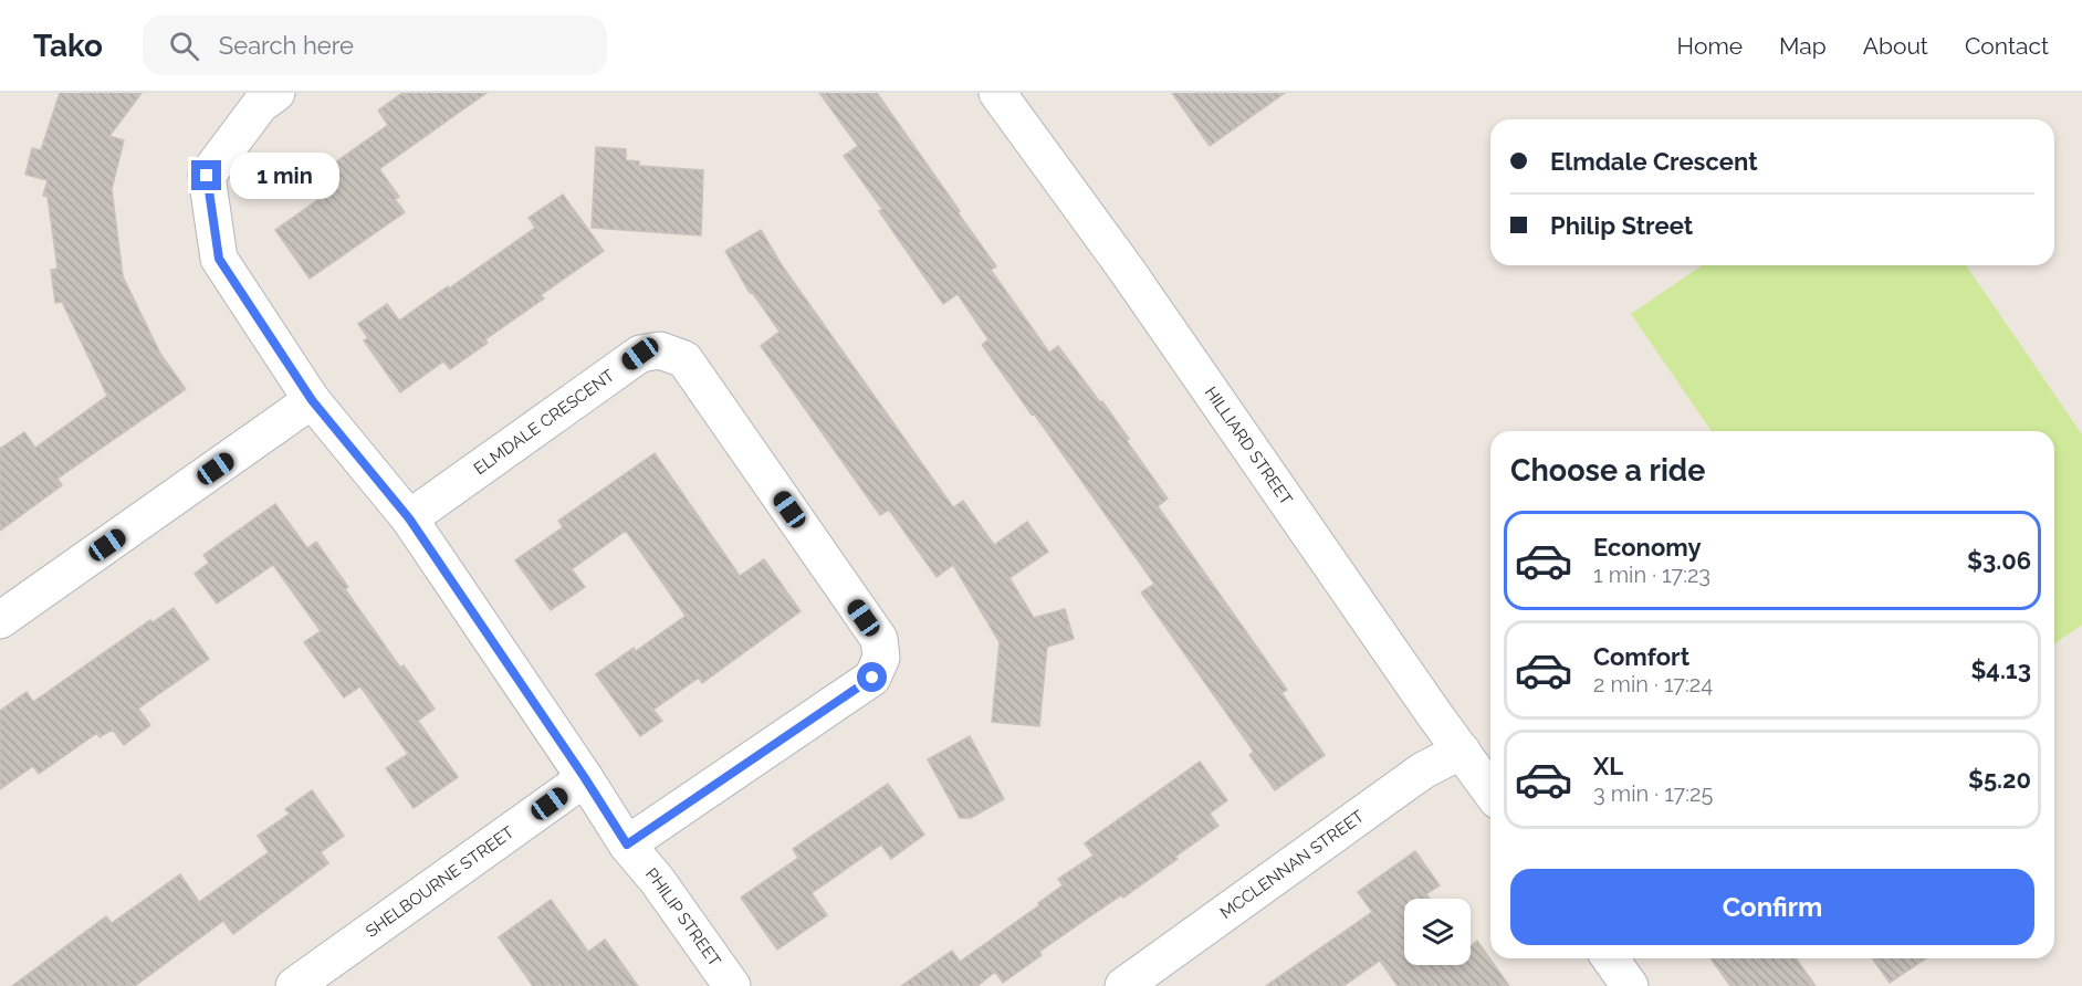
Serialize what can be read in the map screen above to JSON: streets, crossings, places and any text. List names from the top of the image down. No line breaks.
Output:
{"streets":{"street":["ELMDALE CRESCENT","HILLIARD STREET","MCCLENNAN STREET","SHELBOURNE STREET","PHILIP STREET"]},"crossings":[["ELMDALE CRESCENT","PHILIP STREET"],["HILLIARD STREET","MCCLENNAN STREET"],["SHELBOURNE STREET","PHILIP STREET"]],"page":{"header":"Tako","search":"Search here","nav":["Home","Map","About","Contact"],"banner":["Elmdale Crescent","Philip Street"],"bubble":"1 min","heading":"Choose a ride","list":[{"name":"Economy","note":"1 min · 17:23","value":"$3.06"},{"name":"Comfort","note":"2 min · 17:24","value":"$4.13"},{"name":"XL","note":"3 min · 17:25","value":"$5.20"}],"buttons":"Confirm"}}
